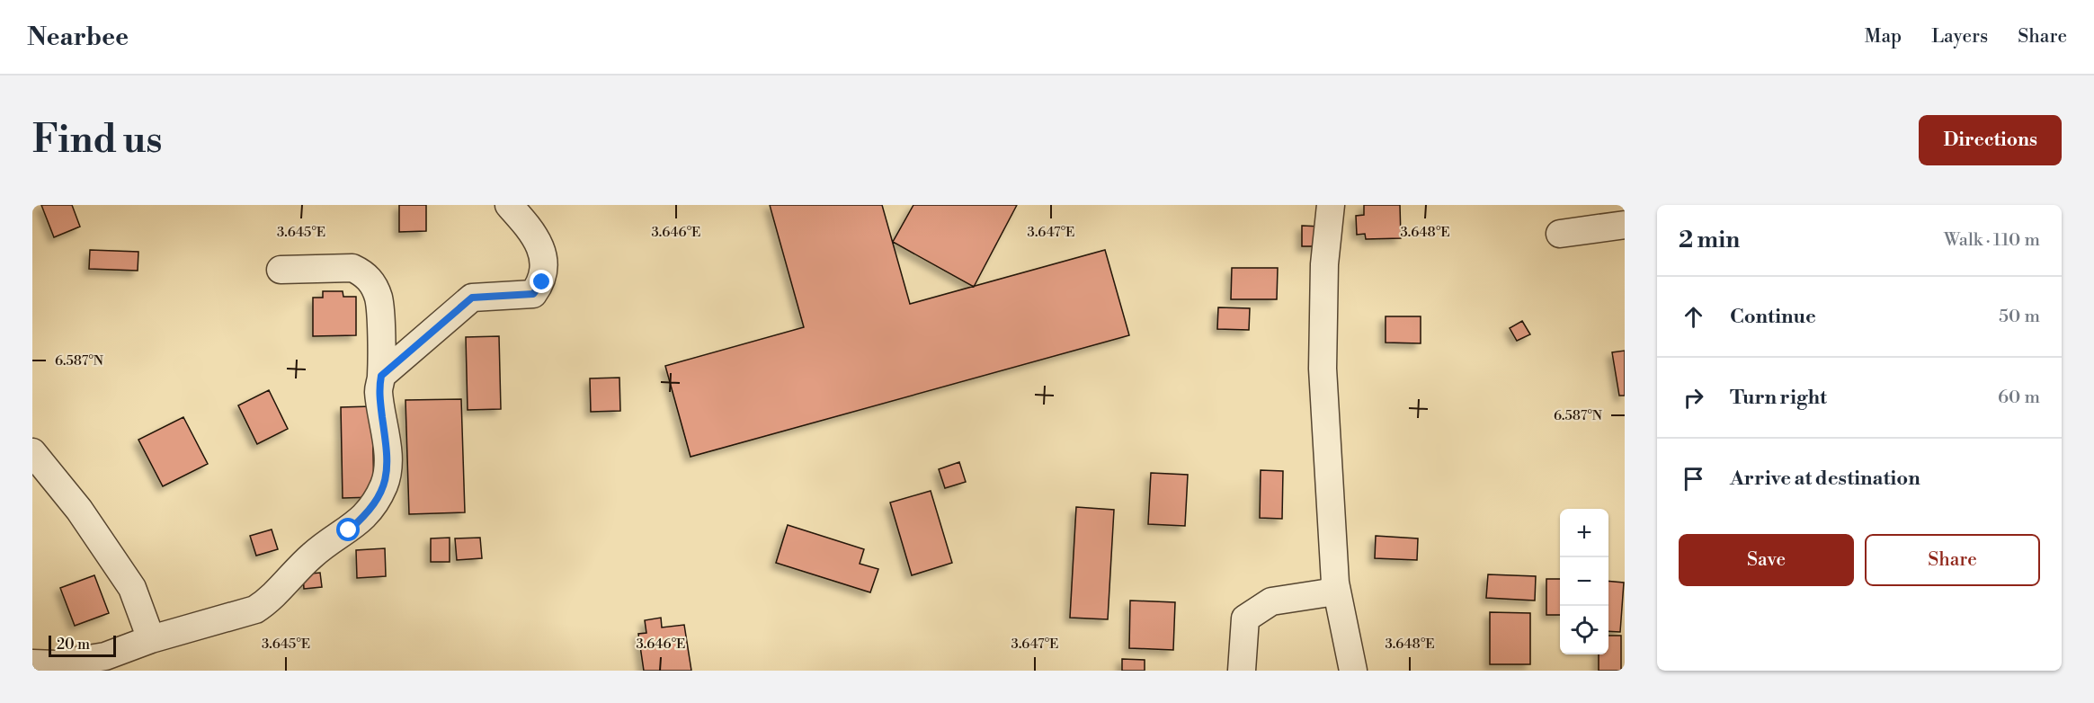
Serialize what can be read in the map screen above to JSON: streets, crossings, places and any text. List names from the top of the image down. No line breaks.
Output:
{"scale_bar":"20 m","page":{"header":"Nearbee","nav":["Map","Layers","Share"],"buttons":["Directions",["Save","Share"]],"title":"Find us","heading":["2 min","Walk · 110 m"],"list":[["Continue","50 m"],["Turn right","60 m"],"Arrive at destination"],"map_buttons":["+","−"],"scale":"20 m"},"coordinates":["3.645°E","3.646°E","3.647°E","3.648°E","6.587°N"]}
